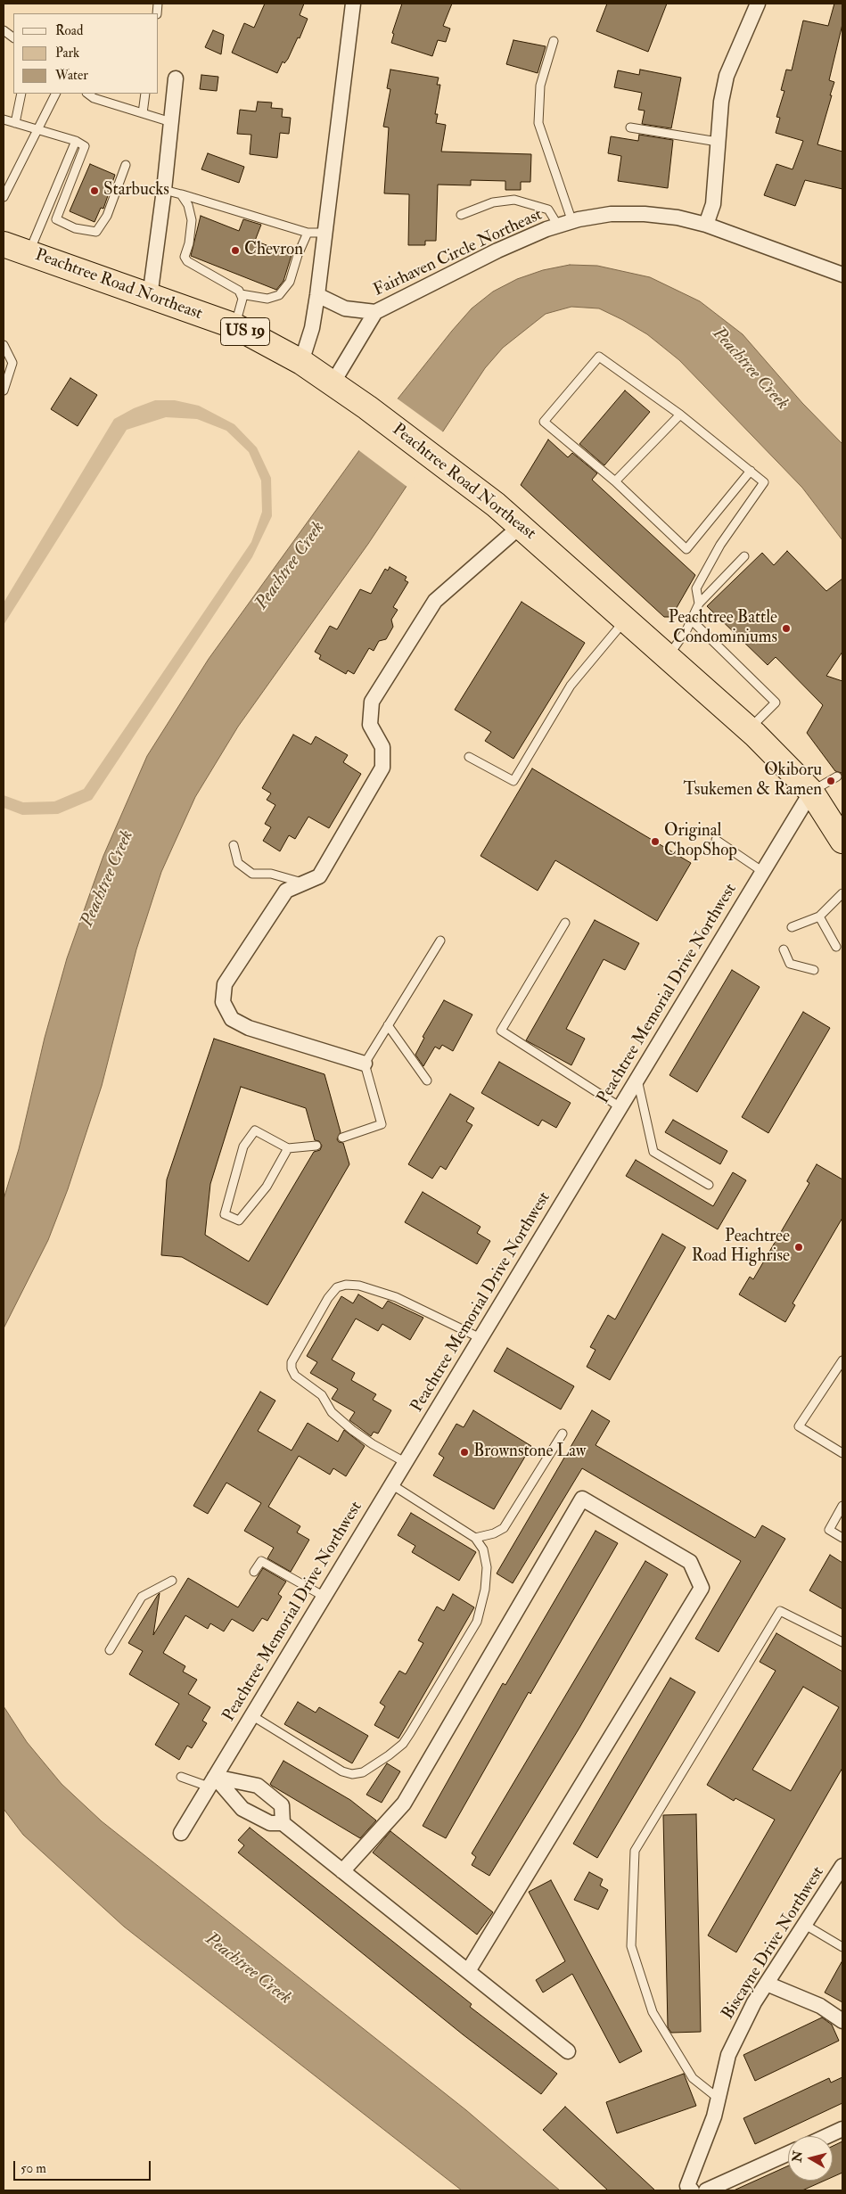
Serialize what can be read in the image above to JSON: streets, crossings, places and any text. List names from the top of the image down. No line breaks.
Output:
{"streets":{"highway":["Peachtree Road Northeast","US 19"],"street":["Fairhaven Circle Northeast","Peachtree Memorial Drive Northwest","Biscayne Drive Northwest"]},"crossings":[["Fairhaven Circle Northeast","Peachtree Road Northeast"],["Peachtree Road Northeast","Peachtree Memorial Drive Northwest"]],"water":["Peachtree Creek"],"places":["Starbucks","Chevron","Peachtree Battle Condominiums","Okiboru Tsukemen & Ramen","Original ChopShop","Peachtree Road Highrise","Brownstone Law"],"legend":["Road","Park","Water"],"scale_bar":"50 m","north":"left"}
